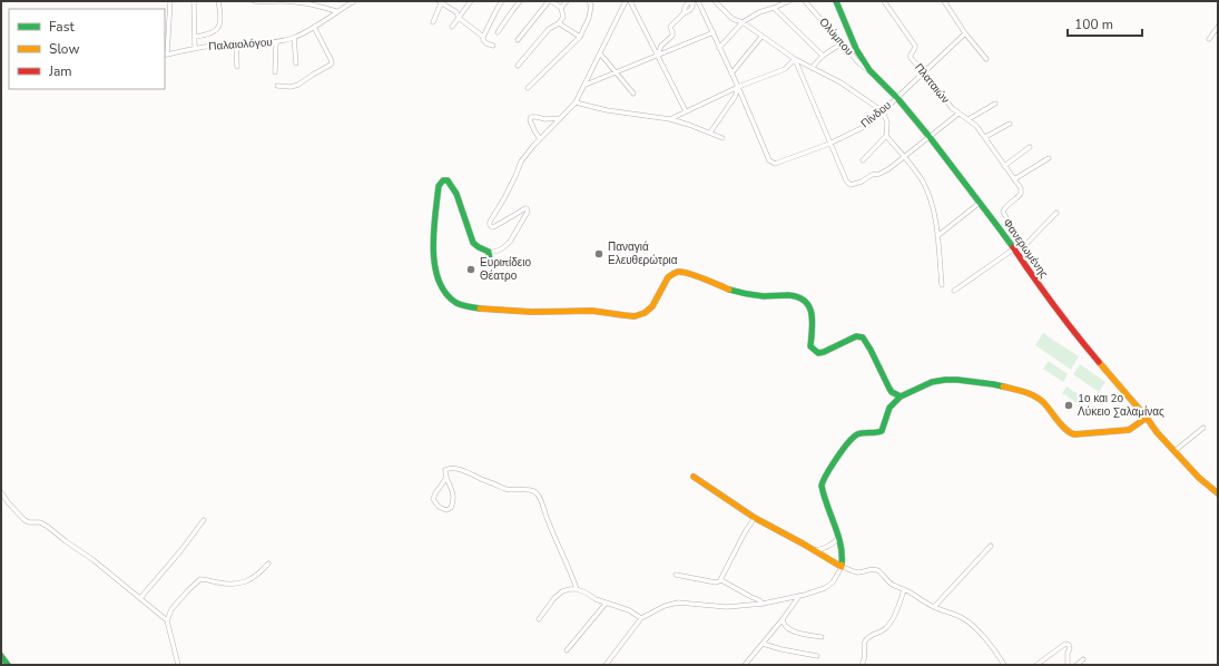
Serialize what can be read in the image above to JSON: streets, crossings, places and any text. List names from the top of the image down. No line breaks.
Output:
{"streets":{"street":["Ολύμπου","Παλαιολόγου","Πλαταιών","Πίνδου","Φανερωμένης"]},"crossings":[["Ολύμπου","Φανερωμένης"],["Πλαταιών","Πίνδου"],["Πίνδου","Φανερωμένης"]],"places":["Παναγιά Ελευθερώτρια","Ευριπίδειο Θέατρο","1ο και 2ο Λύκειο Σαλαμίνας"],"legend":["Fast","Slow","Jam"],"scale_bar":"100 m"}
